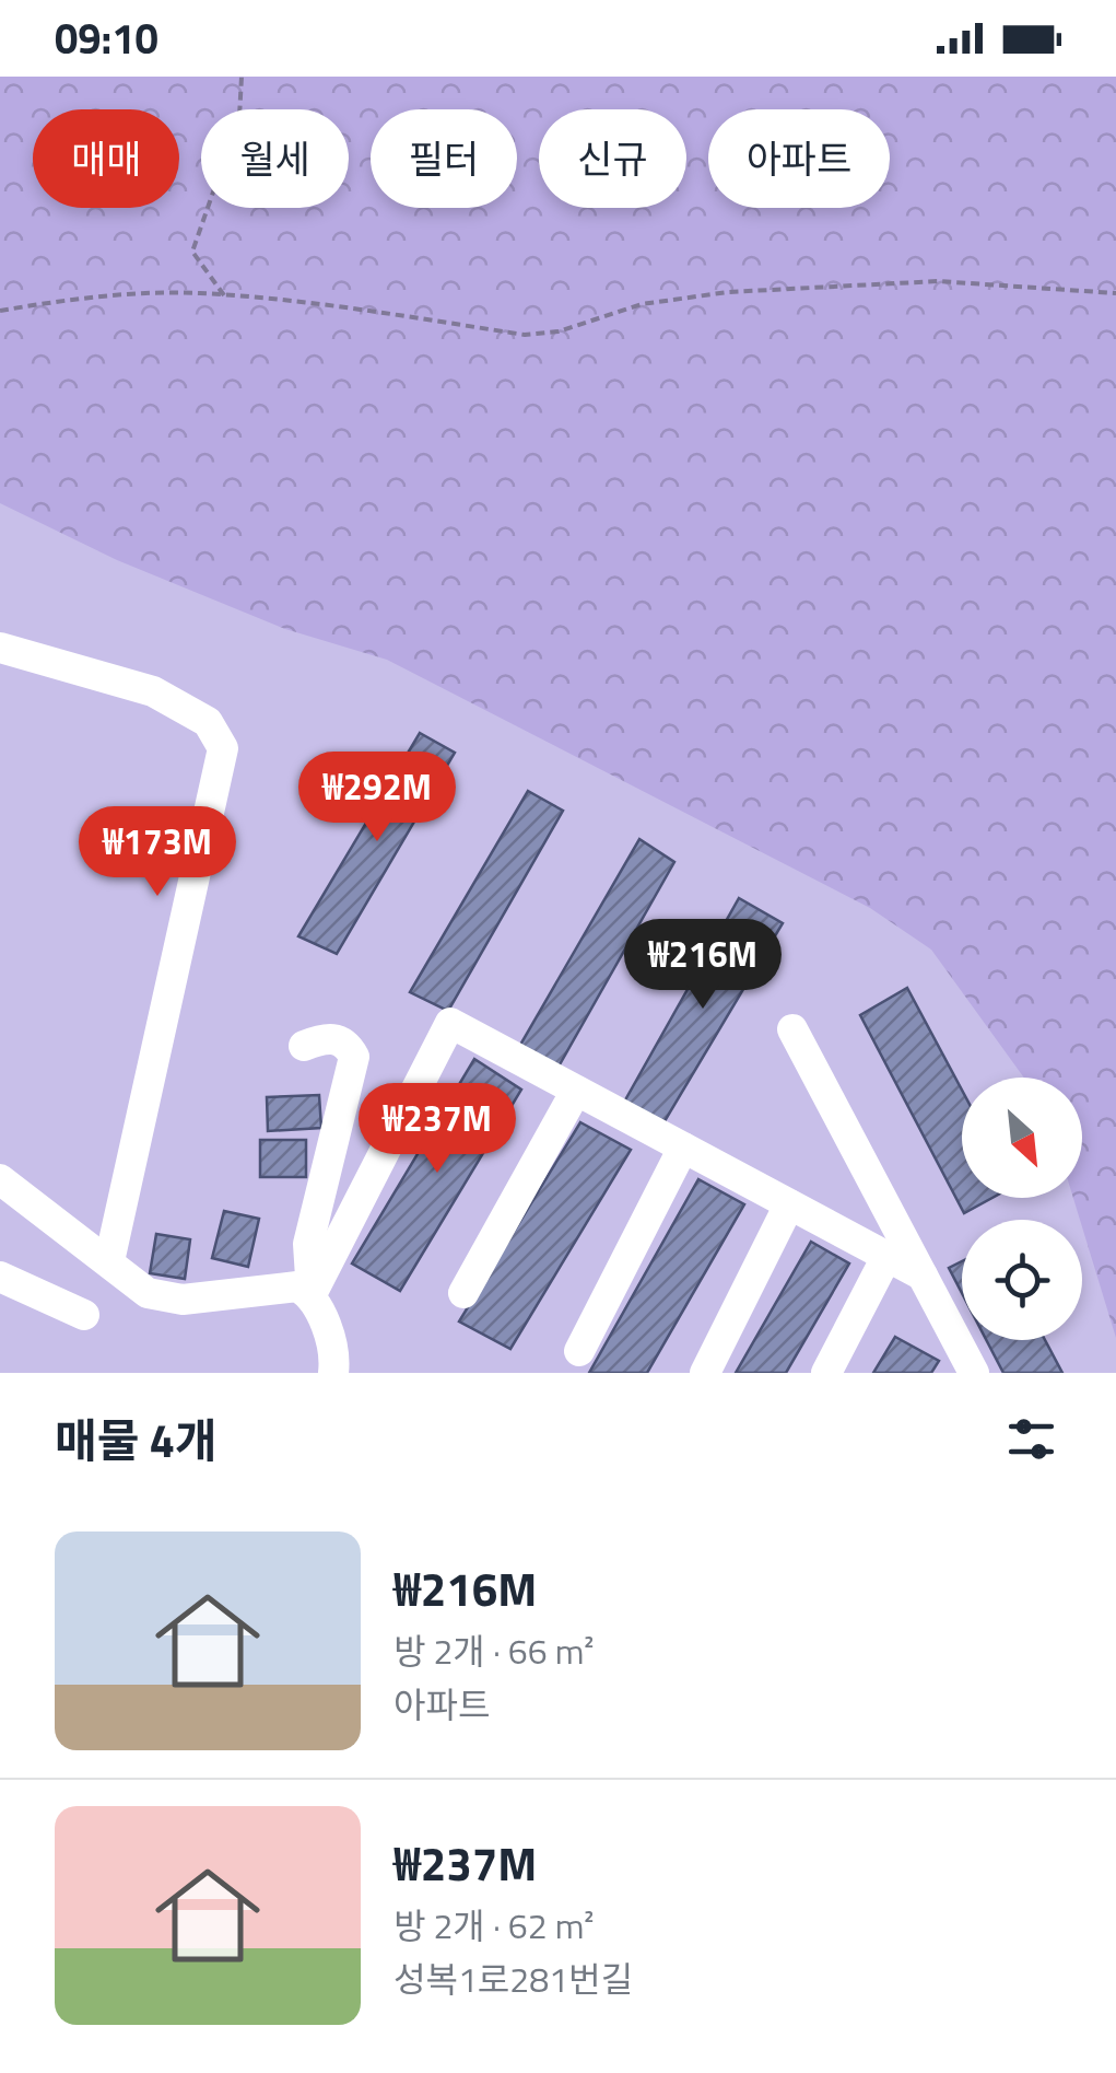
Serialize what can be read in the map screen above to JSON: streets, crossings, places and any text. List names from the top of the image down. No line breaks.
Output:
{"north":"bottom right","page":{"status":"09:10","chip":["매매","월세","필터","신규","아파트"],"price":["₩292M","₩173M","₩216M","₩237M"],"heading":"매물 4개","list":[{"name":"₩216M","note":"방 2개 · 66 m² · 아파트"},{"name":"₩237M","note":"방 2개 · 62 m² · 성복1로281번길"}]}}
